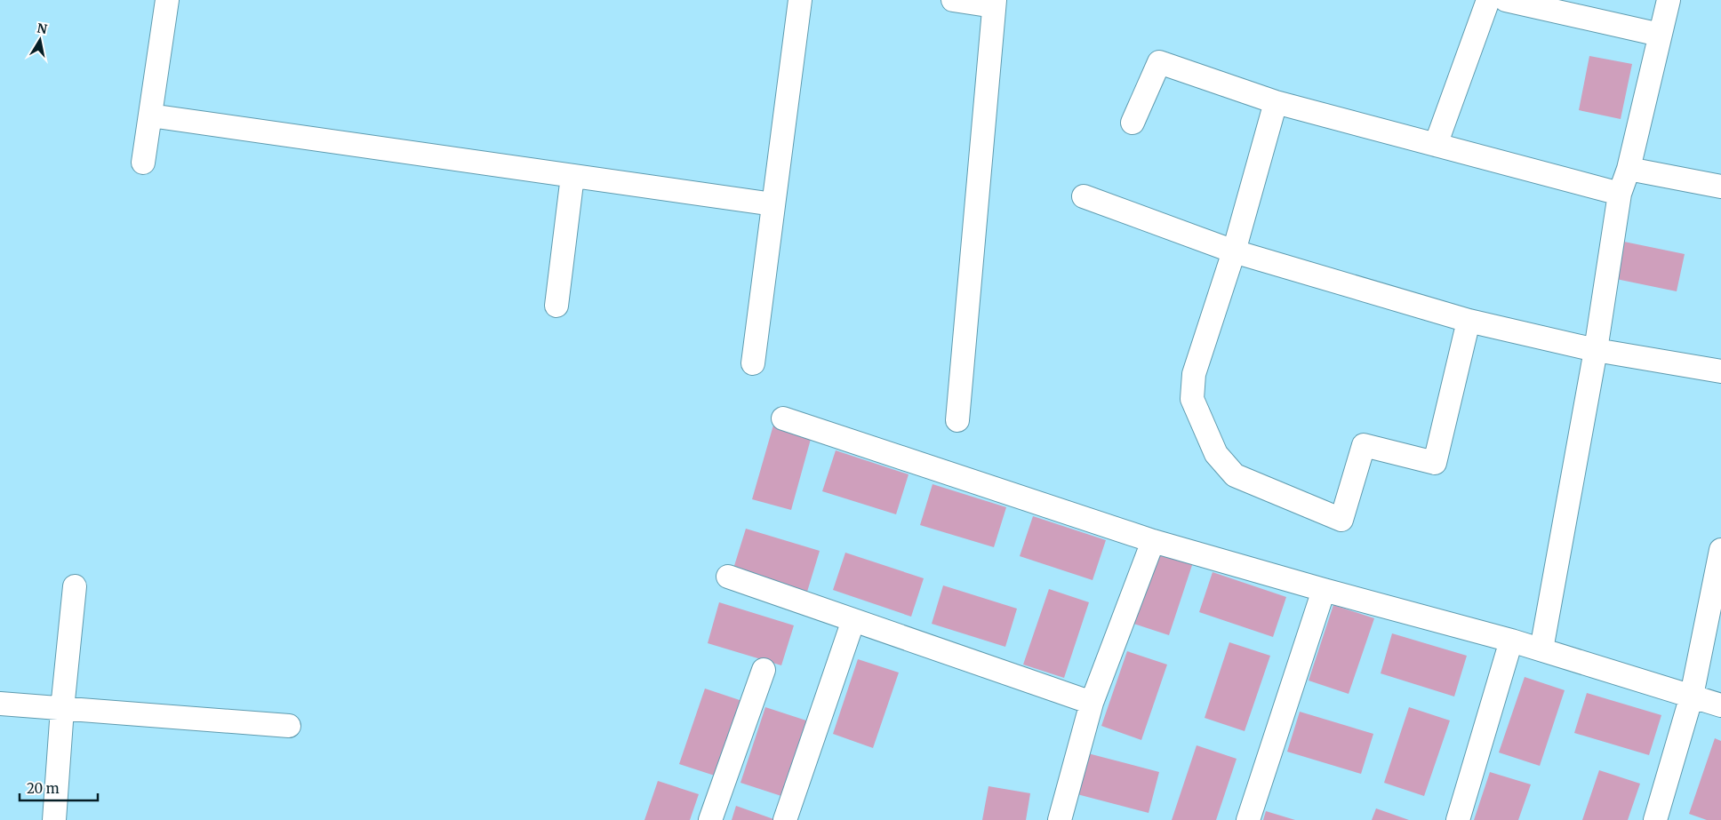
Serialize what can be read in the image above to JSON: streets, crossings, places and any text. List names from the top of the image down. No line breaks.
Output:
{"scale_bar":"20 m","north":"top"}
